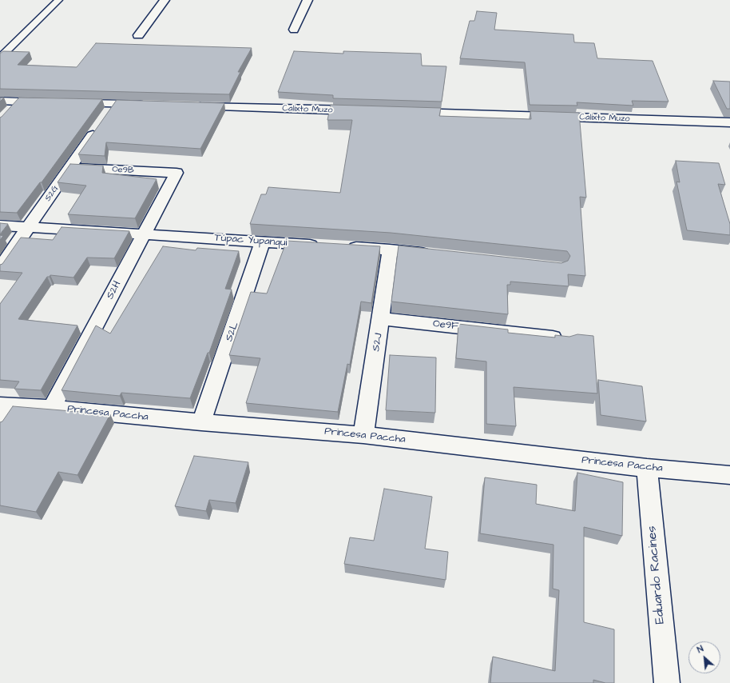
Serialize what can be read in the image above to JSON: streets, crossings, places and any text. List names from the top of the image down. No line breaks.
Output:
{"streets":{"street":["Calixto Muzo","Oe9B","S2G","Túpac Yupanqui","S2H","Oe9F","S2L","S2J","Princesa Paccha","Eduardo Racines"]},"crossings":[["Oe9B","S2G"],["Oe9B","S2H"],["S2G","Túpac Yupanqui"],["Túpac Yupanqui","S2H"],["Túpac Yupanqui","S2L"],["S2H","Princesa Paccha"],["Oe9F","S2J"],["S2L","Princesa Paccha"],["S2J","Princesa Paccha"],["Princesa Paccha","Eduardo Racines"]],"north":"top left"}
